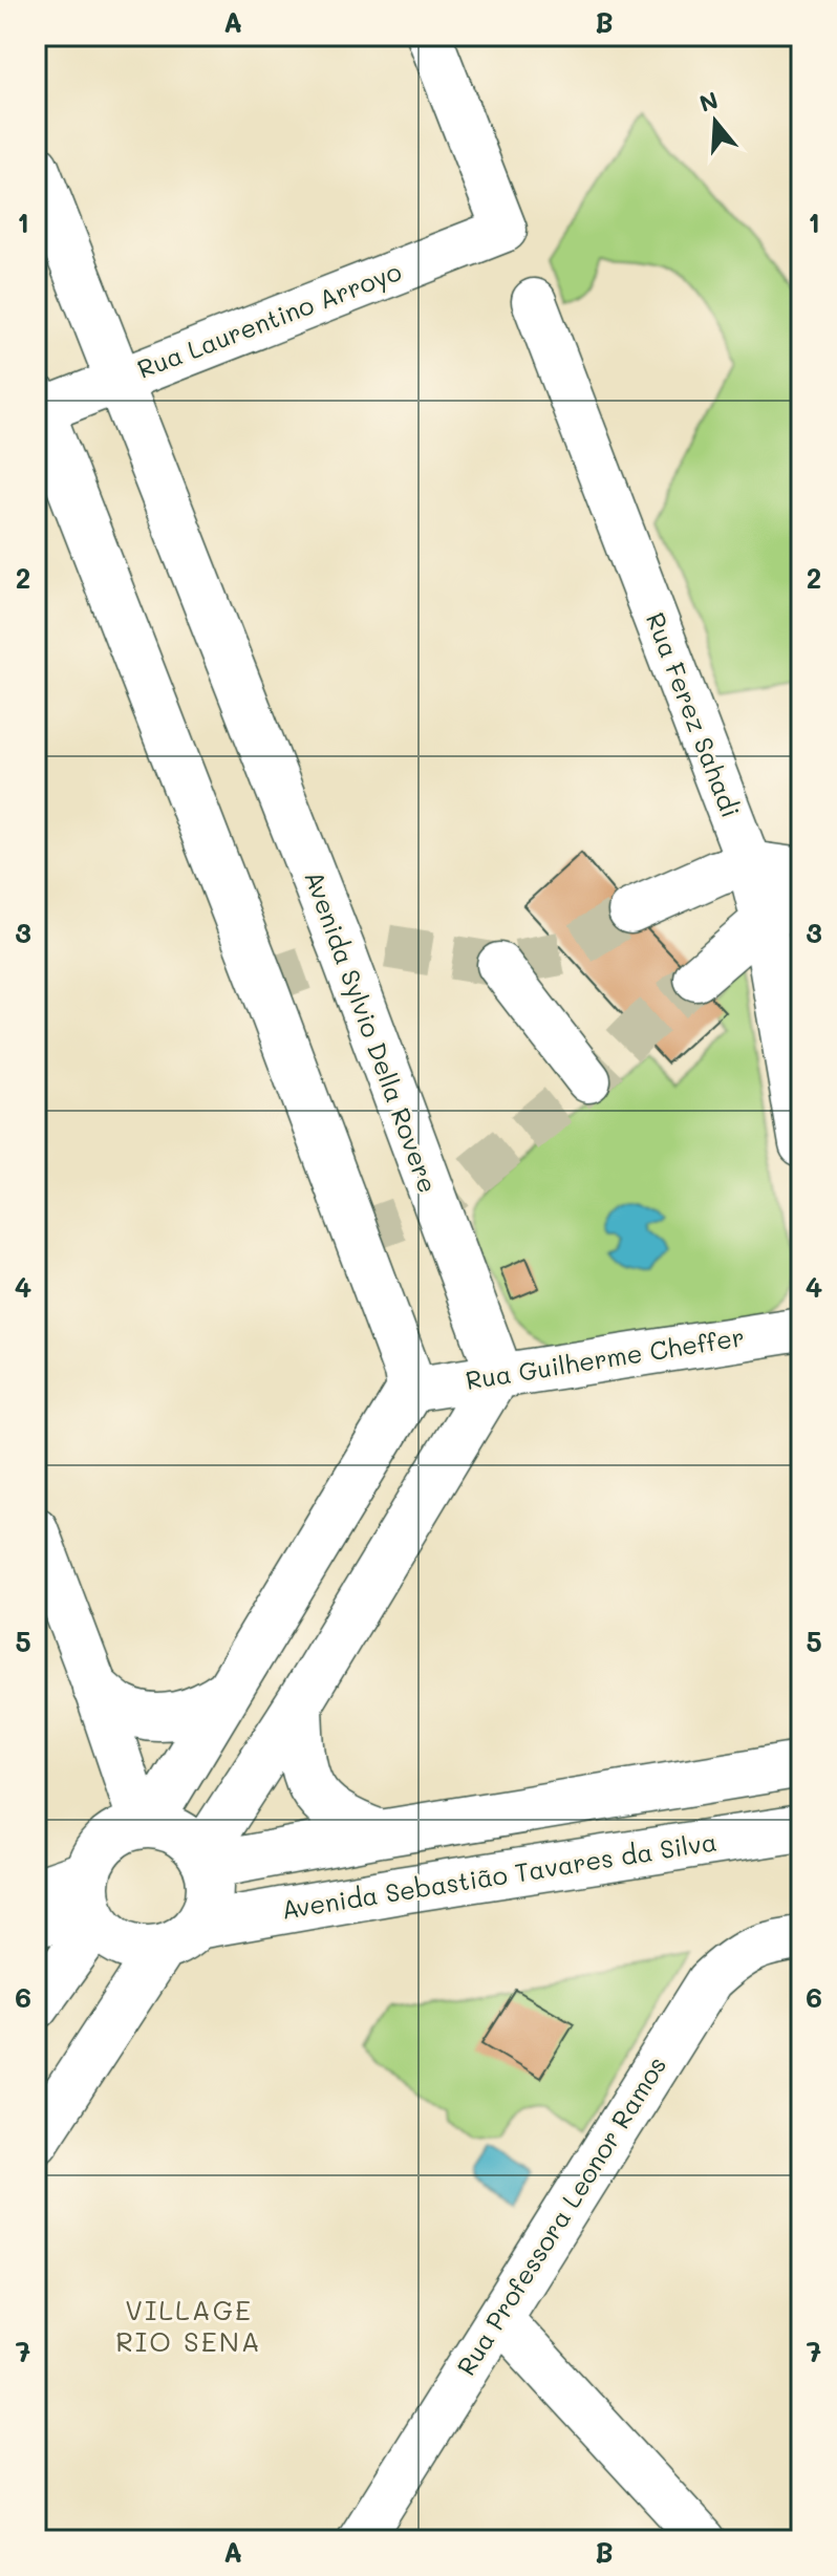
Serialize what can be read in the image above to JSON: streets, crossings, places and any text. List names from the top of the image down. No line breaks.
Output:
{"streets":{"main road":["Avenida Sylvio Della Rovere","Avenida Sebastião Tavares da Silva"],"street":["Rua Laurentino Arroyo","Rua Ferez Sahadi","Rua Guilherme Cheffer","Rua Professora Leonor Ramos"]},"crossings":[["Rua Laurentino Arroyo","Avenida Sylvio Della Rovere"],["Avenida Sylvio Della Rovere","Rua Guilherme Cheffer"]],"districts":["VILLAGE RIO SENA"],"north":"top","grid":{"columns":["A","B"],"rows":["1","2","3","4","5","6","7"]}}
